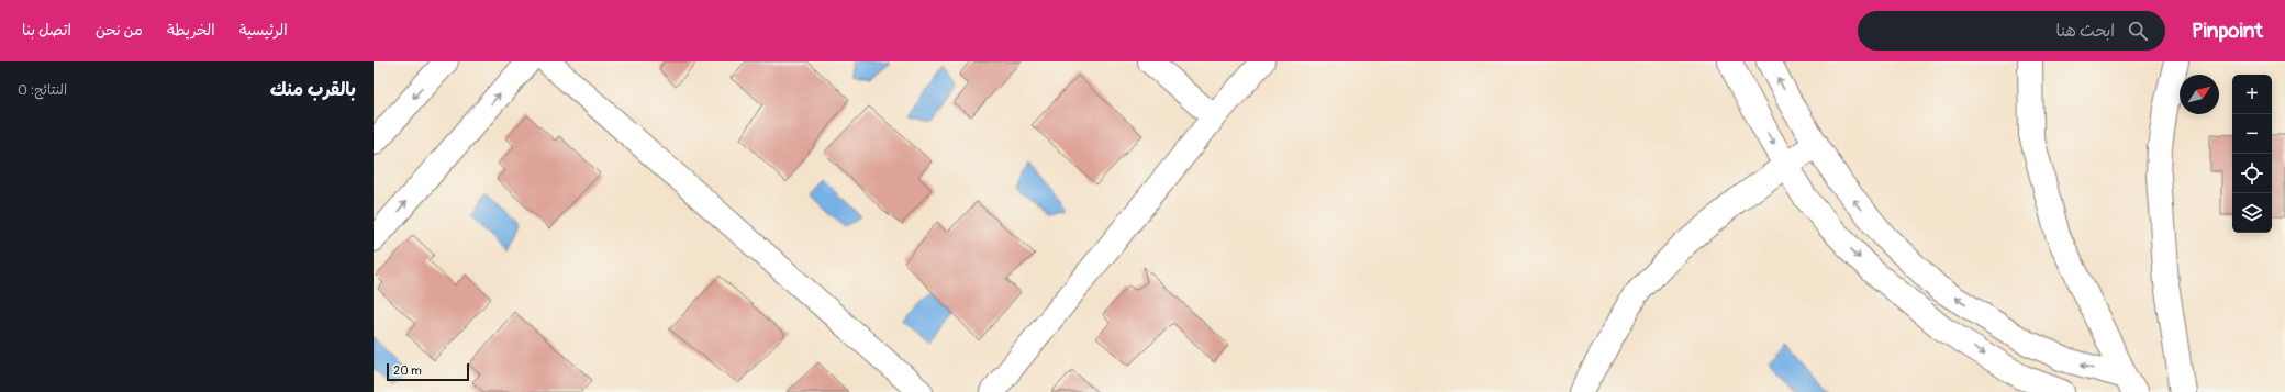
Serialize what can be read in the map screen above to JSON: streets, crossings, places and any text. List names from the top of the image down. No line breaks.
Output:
{"scale_bar":"20 m","north":"top right","page":{"header":"Pinpoint","search":"ابحث هنا","nav":["الرئيسية","الخريطة","من نحن","اتصل بنا"],"heading":["بالقرب منك","النتائج: 0"],"map_buttons":["+","−"],"scale":"20 m"}}
